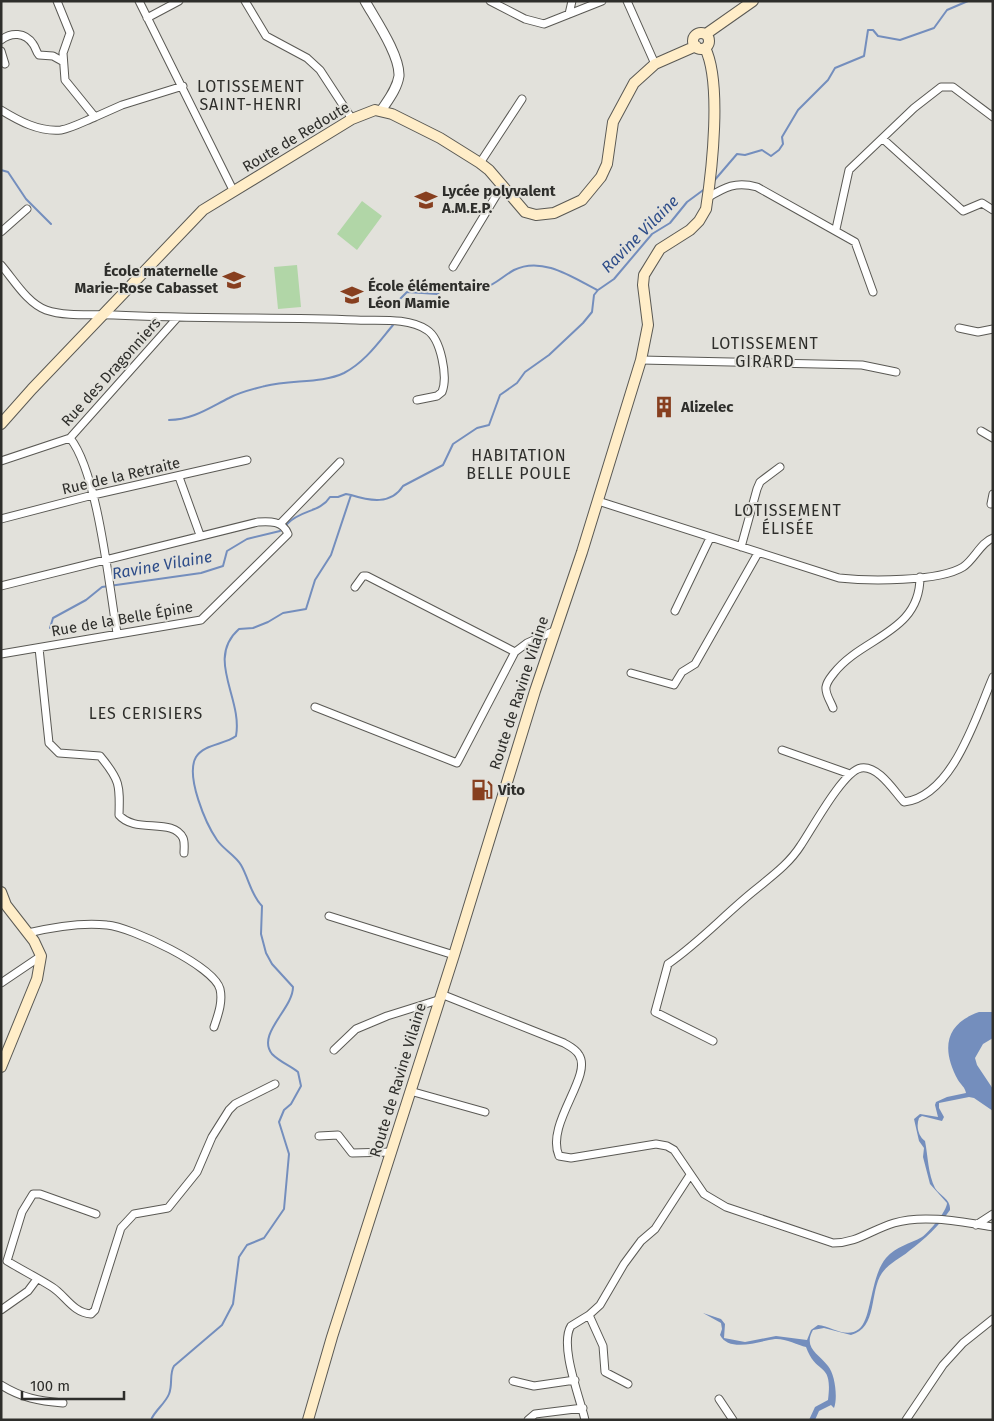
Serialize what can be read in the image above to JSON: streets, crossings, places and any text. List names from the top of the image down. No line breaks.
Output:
{"streets":{"main road":["Route de Redoute","Route de Ravine Vilaine"],"street":["Rue des Dragonniers","Rue de la Retraite","Rue de la Belle Épine"]},"crossings":[["Rue des Dragonniers","Rue de la Retraite"],["Rue des Dragonniers","Rue de la Belle Épine"]],"districts":["LOTISSEMENT SAINT-HENRI","LOTISSEMENT GIRARD","HABITATION BELLE POULE","LOTISSEMENT ÉLISÉE","LES CERISIERS"],"water":["Ravine Vilaine"],"places":{"school or university":["Lycée polyvalent A.M.E.P.","École maternelle Marie-Rose Cabasset","École élémentaire Léon Mamie"],"building":["Alizelec"],"fuel station":["Vito"]},"scale_bar":"100 m"}
